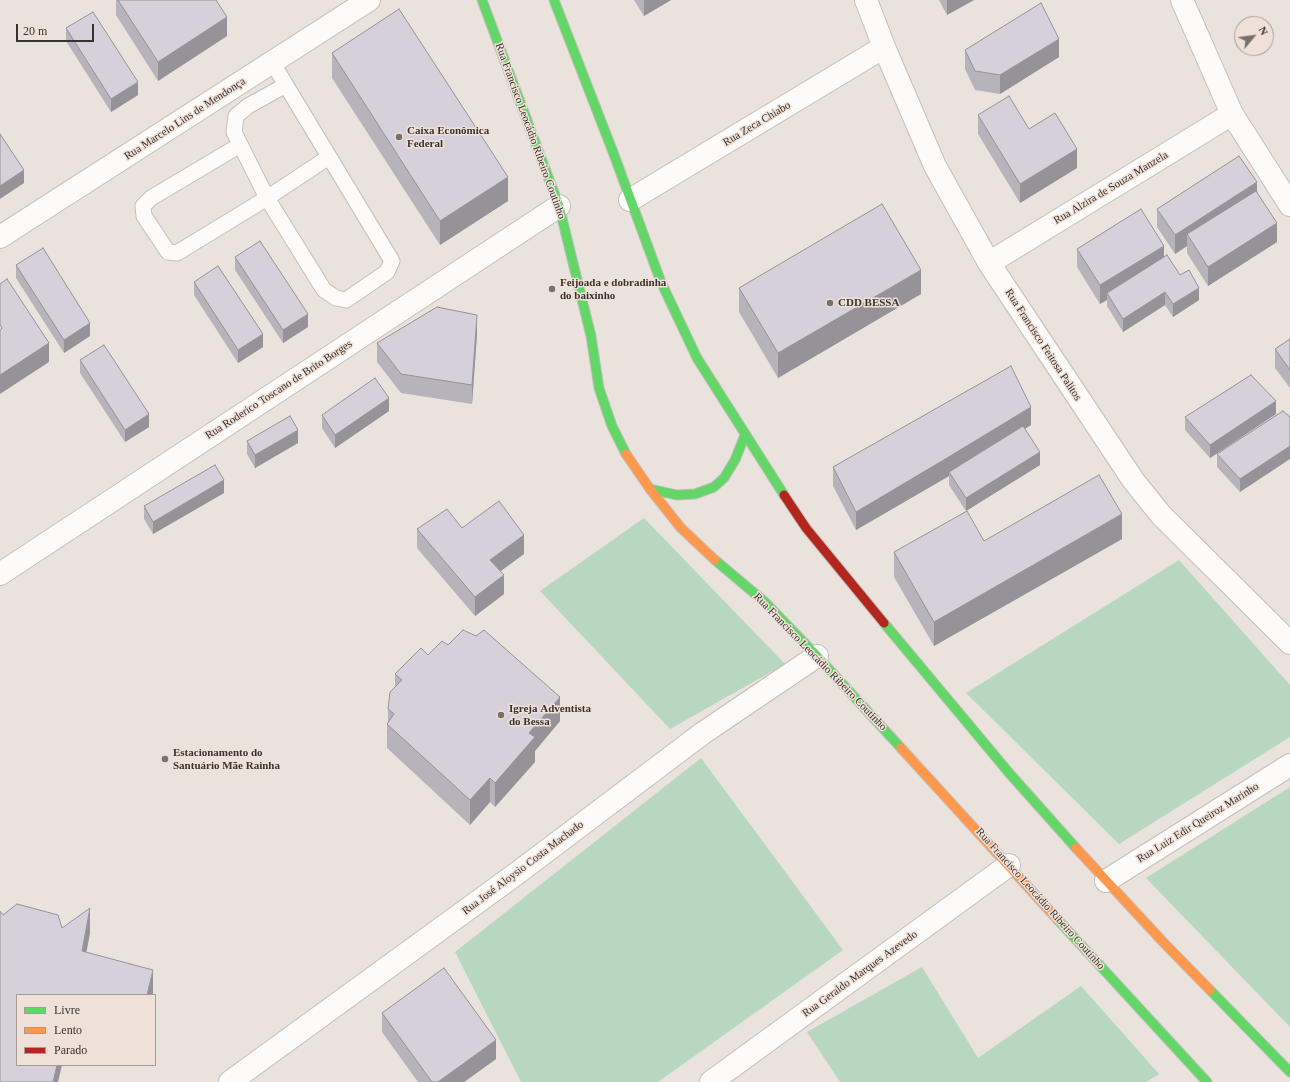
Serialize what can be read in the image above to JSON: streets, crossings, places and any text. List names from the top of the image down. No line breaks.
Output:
{"streets":{"main road":["Rua Francisco Leocádio Ribeiro Coutinho"],"street":["Rua Marcelo Lins de Mendonça","Rua Zeca Chiabo","Rua Alzira de Souza Manzela","Rua Francisco Feitosa Palitos","Rua Roderico Toscano de Brito Borges","Rua Luiz Edir Queiroz Marinho","Rua José Aloysio Costa Machado","Rua Geraldo Marques Azevedo"]},"crossings":[["Rua Zeca Chiabo","Rua Francisco Feitosa Palitos"],["Rua Francisco Leocádio Ribeiro Coutinho","Rua Roderico Toscano de Brito Borges"],["Rua Francisco Leocádio Ribeiro Coutinho","Rua José Aloysio Costa Machado"],["Rua Francisco Leocádio Ribeiro Coutinho","Rua Geraldo Marques Azevedo"],["Rua Alzira de Souza Manzela","Rua Francisco Feitosa Palitos"]],"places":["Caixa Econômica Federal","Feijoada e dobradinha do baixinho","CDD BESSA","Igreja Adventista do Bessa","Estacionamento do Santuário Mãe Rainha"],"legend":["Livre","Lento","Parado"],"scale_bar":"20 m","north":"top right"}
